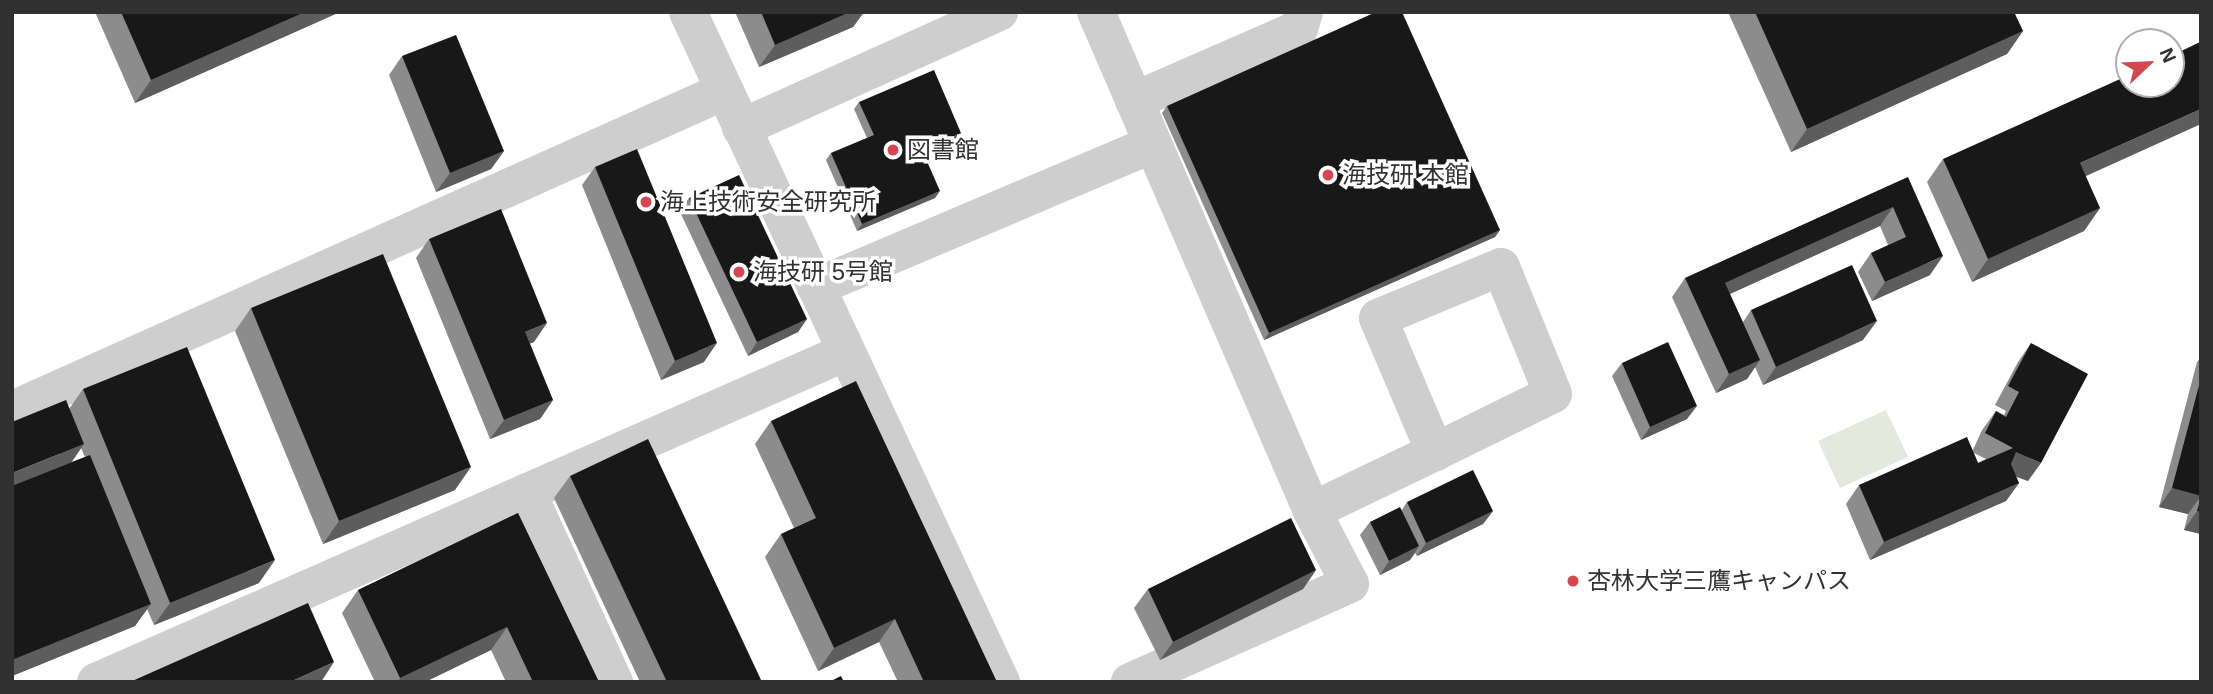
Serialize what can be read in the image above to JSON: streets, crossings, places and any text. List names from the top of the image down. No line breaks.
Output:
{"places":["図書館","海技研 本館","海上技術安全研究所","海技研 5号館","杏林大学三鷹キャンパス"],"north":"top right"}
